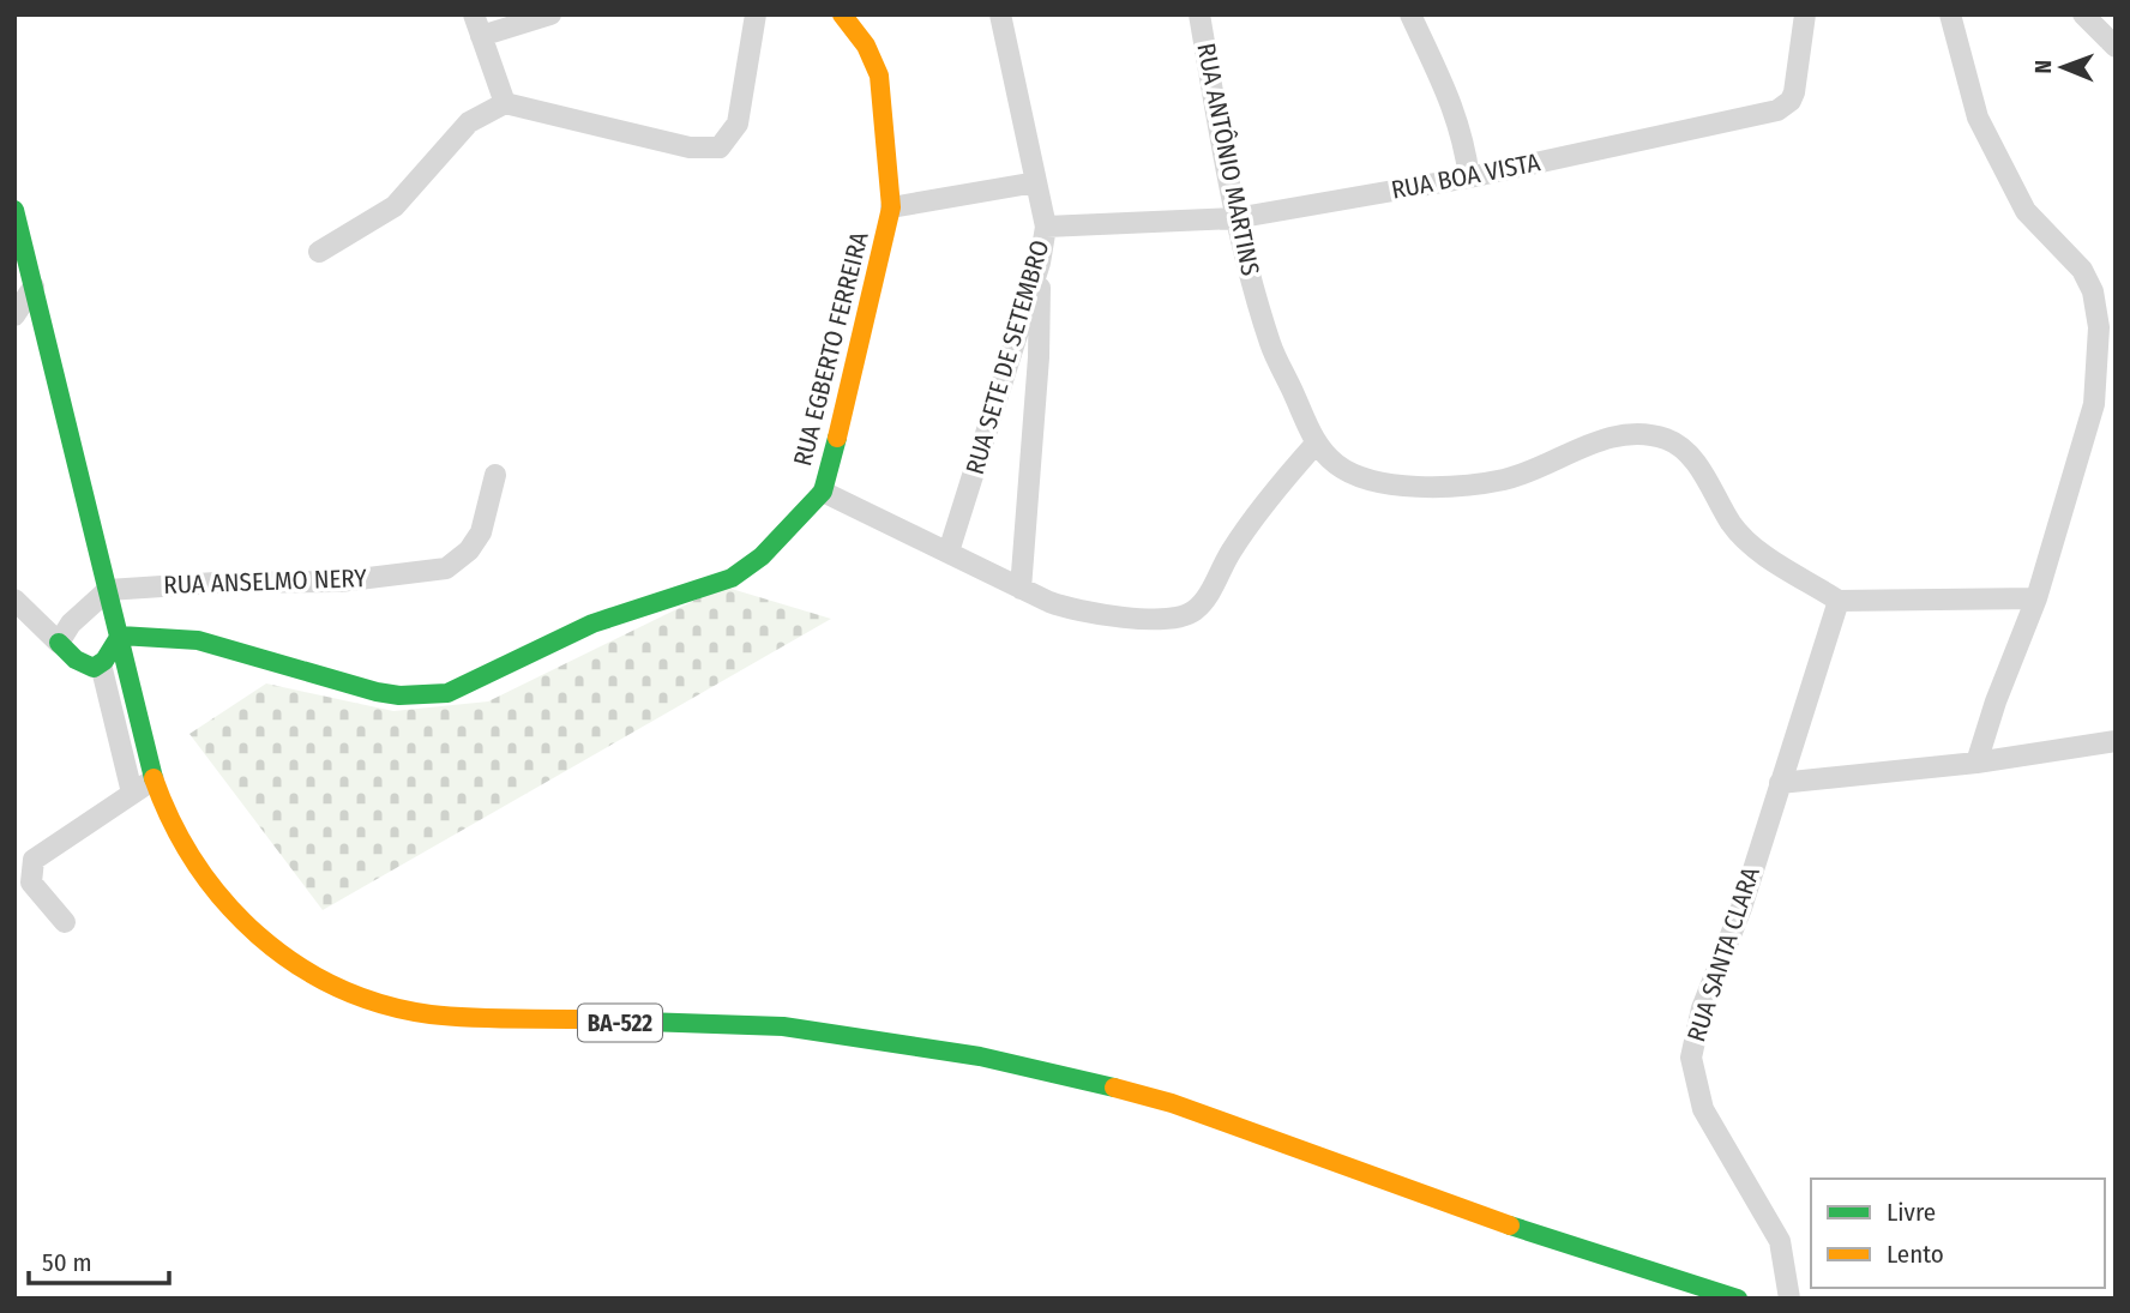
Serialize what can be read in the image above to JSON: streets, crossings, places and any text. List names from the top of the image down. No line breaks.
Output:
{"streets":{"main road":["RUA EGBERTO FERREIRA","BA-522"],"street":["RUA ANTÔNIO MARTINS","RUA BOA VISTA","RUA SETE DE SETEMBRO","RUA ANSELMO NERY","RUA SANTA CLARA"]},"crossings":[["RUA ANTÔNIO MARTINS","RUA BOA VISTA"],["RUA BOA VISTA","RUA SETE DE SETEMBRO"],["RUA EGBERTO FERREIRA","BA-522"],["RUA ANSELMO NERY","BA-522"]],"legend":["Livre","Lento"],"scale_bar":"50 m","north":"left"}
